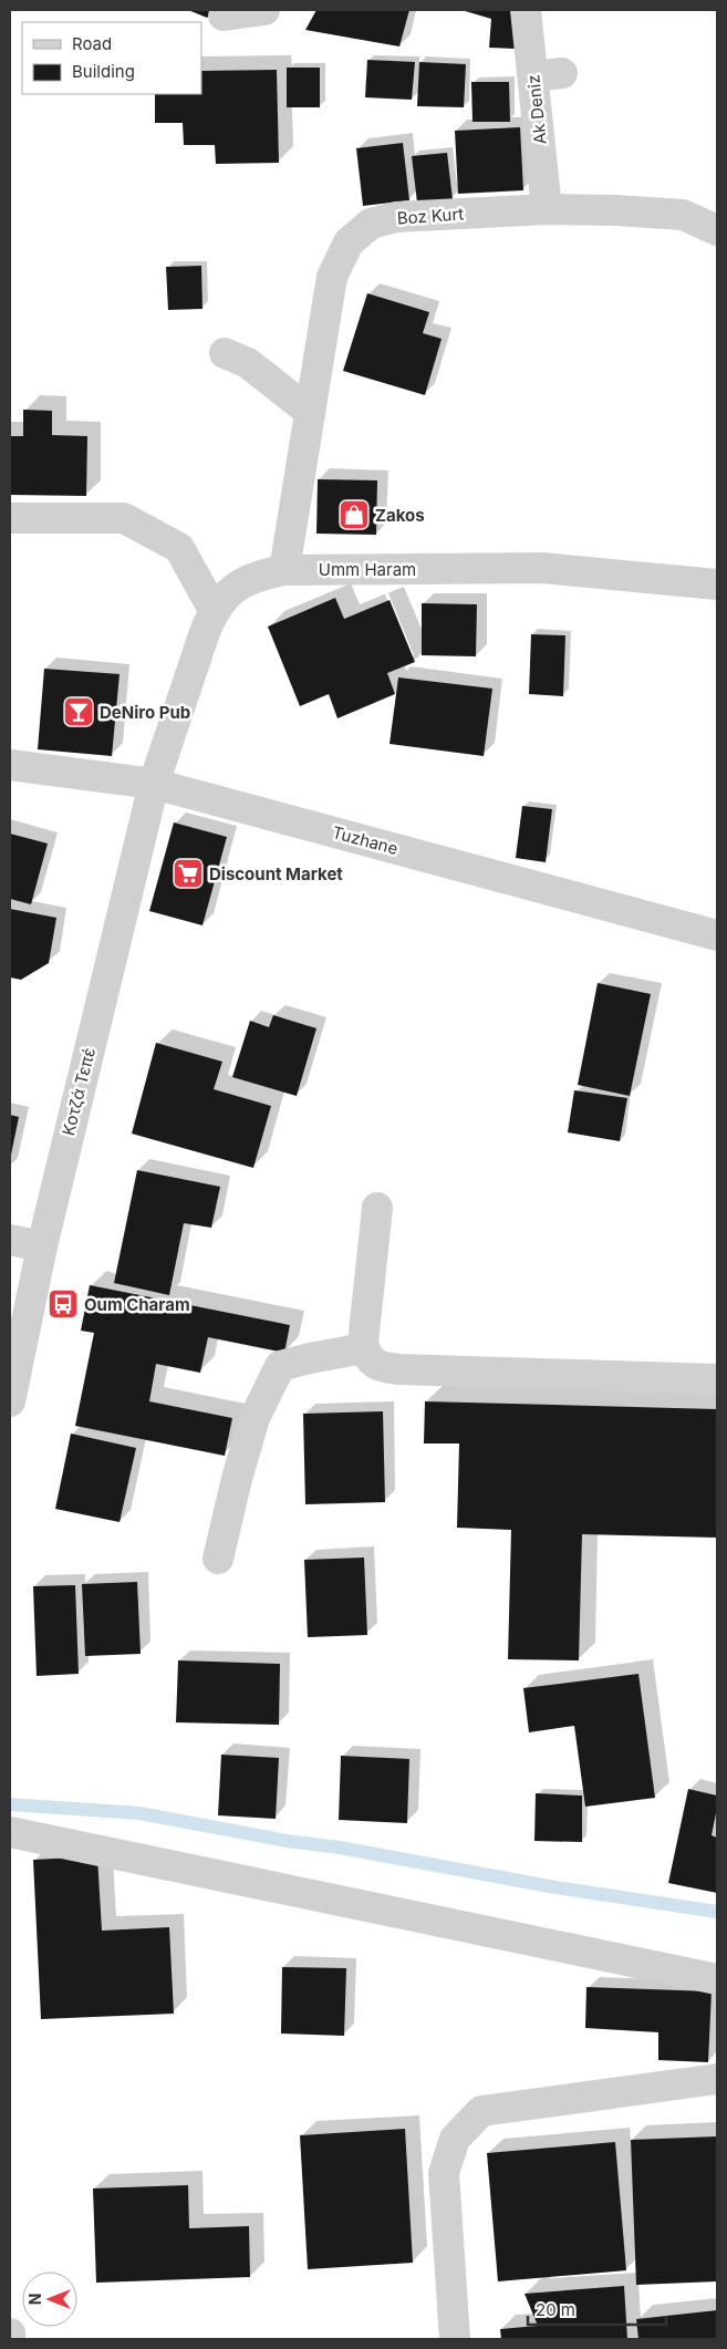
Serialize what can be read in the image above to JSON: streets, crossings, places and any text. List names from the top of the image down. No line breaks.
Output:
{"streets":{"street":["Ak Deniz","Boz Kurt","Umm Haram","Tuzhane","Κοτζά Τεπέ"]},"crossings":[["Ak Deniz","Boz Kurt"],["Boz Kurt","Umm Haram"],["Umm Haram","Tuzhane"],["Umm Haram","Κοτζά Τεπέ"],["Tuzhane","Κοτζά Τεπέ"]],"places":{"shop":["Zakos"],"bar":["DeNiro Pub"],"supermarket":["Discount Market"],"bus stop":["Oum Charam"]},"legend":["Road","Building"],"scale_bar":"20 m","north":"left"}
